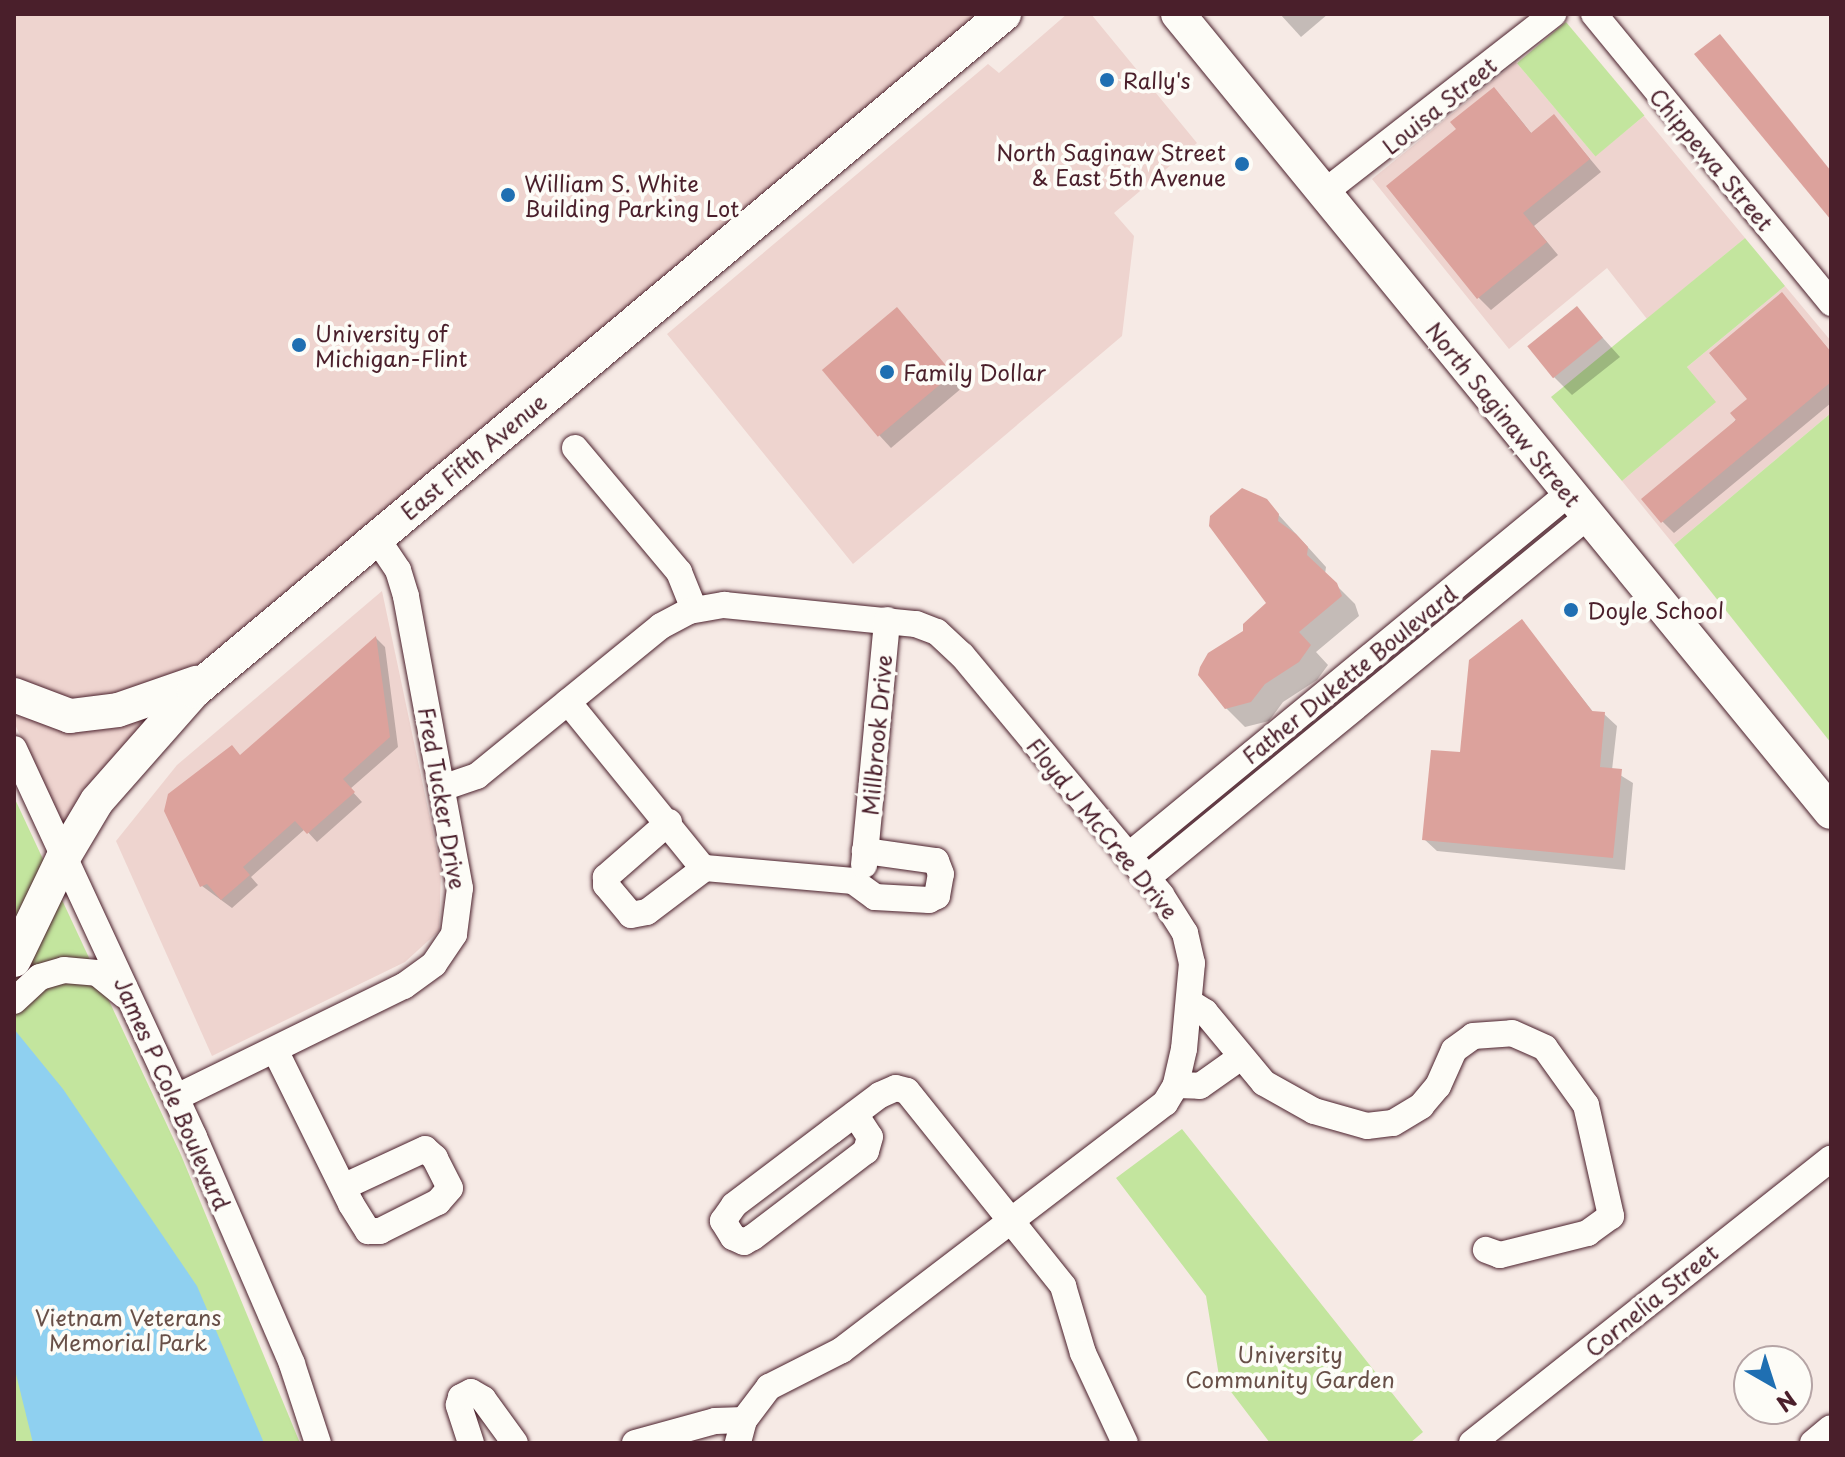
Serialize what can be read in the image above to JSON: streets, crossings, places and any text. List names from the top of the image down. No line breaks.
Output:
{"streets":{"main road":["North Saginaw Street","East Fifth Avenue"],"street":["Louisa Street","Chippewa Street","Father Dukette Boulevard","Millbrook Drive","Fred Tucker Drive","Floyd J McCree Drive","James P Cole Boulevard","Cornelia Street"]},"crossings":[["Louisa Street","North Saginaw Street"],["North Saginaw Street","Father Dukette Boulevard"],["East Fifth Avenue","Fred Tucker Drive"],["East Fifth Avenue","James P Cole Boulevard"],["Father Dukette Boulevard","Floyd J McCree Drive"],["Millbrook Drive","Floyd J McCree Drive"],["Fred Tucker Drive","Floyd J McCree Drive"],["Fred Tucker Drive","James P Cole Boulevard"]],"parks":["Vietnam Veterans Memorial Park","University Community Garden"],"places":["Rally's","North Saginaw Street & East 5th Avenue","William S. White Building Parking Lot","University of Michigan-Flint","Family Dollar","Doyle School"],"north":"bottom right"}
